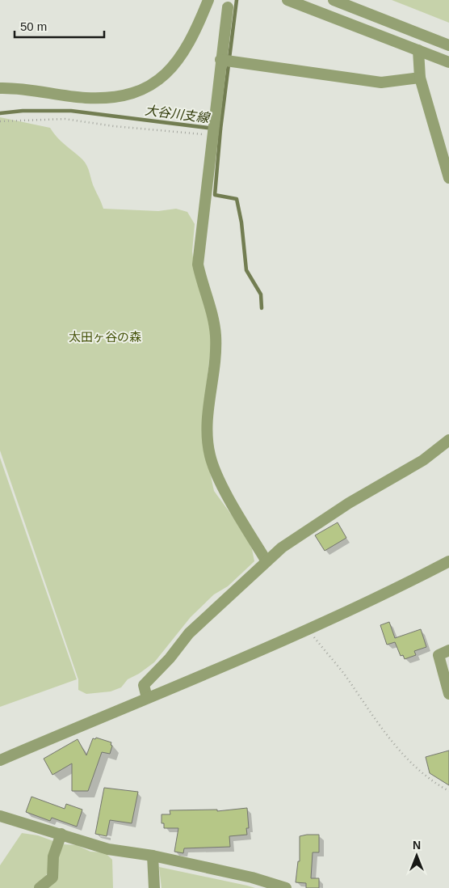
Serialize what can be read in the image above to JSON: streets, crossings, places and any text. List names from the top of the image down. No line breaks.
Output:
{"water":["大谷川支線"],"parks":["太田ヶ谷の森"],"scale_bar":"50 m","north":"top"}
